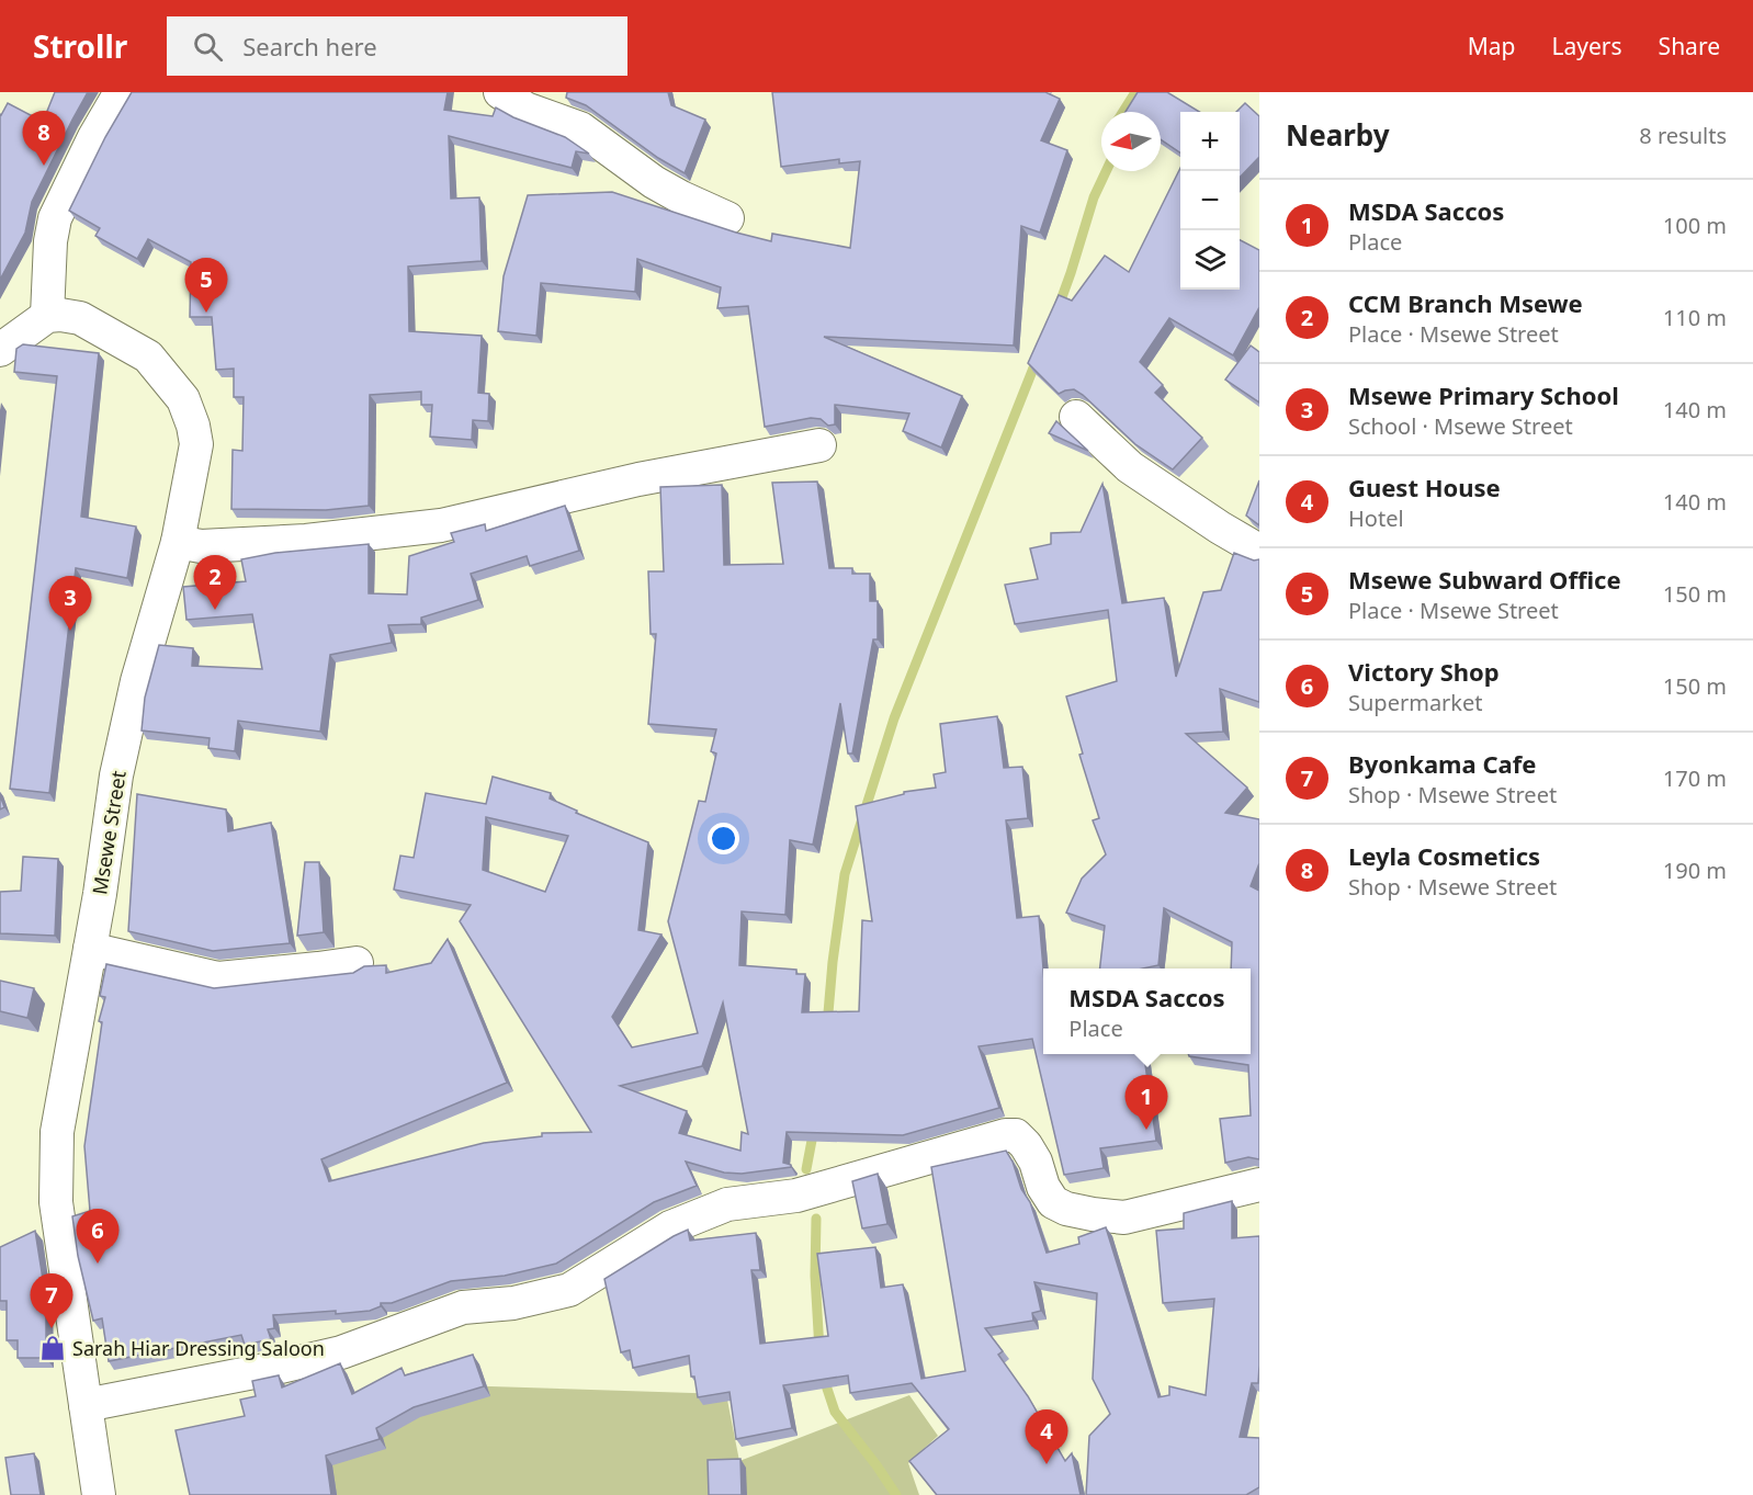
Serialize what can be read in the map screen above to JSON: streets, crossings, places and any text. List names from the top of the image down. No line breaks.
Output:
{"streets":{"street":["Msewe Street"]},"places":{"shop":["Sarah Hiar Dressing Saloon"]},"north":"left","page":{"header":"Strollr","search":"Search here","nav":["Map","Layers","Share"],"heading":["Nearby","8 results"],"pins":["8","5","2","3","1","6","7","4"],"map_buttons":["+","−"],"list":[{"mark":"1","name":"MSDA Saccos","note":"Place","value":"100 m"},{"mark":"2","name":"CCM Branch Msewe","note":"Place · Msewe Street","value":"110 m"},{"mark":"3","name":"Msewe Primary School","note":"School · Msewe Street","value":"140 m"},{"mark":"4","name":"Guest House","note":"Hotel","value":"140 m"},{"mark":"5","name":"Msewe Subward Office","note":"Place · Msewe Street","value":"150 m"},{"mark":"6","name":"Victory Shop","note":"Supermarket","value":"150 m"},{"mark":"7","name":"Byonkama Cafe","note":"Shop · Msewe Street","value":"170 m"},{"mark":"8","name":"Leyla Cosmetics","note":"Shop · Msewe Street","value":"190 m"}],"popup":["MSDA Saccos","Place"]}}
